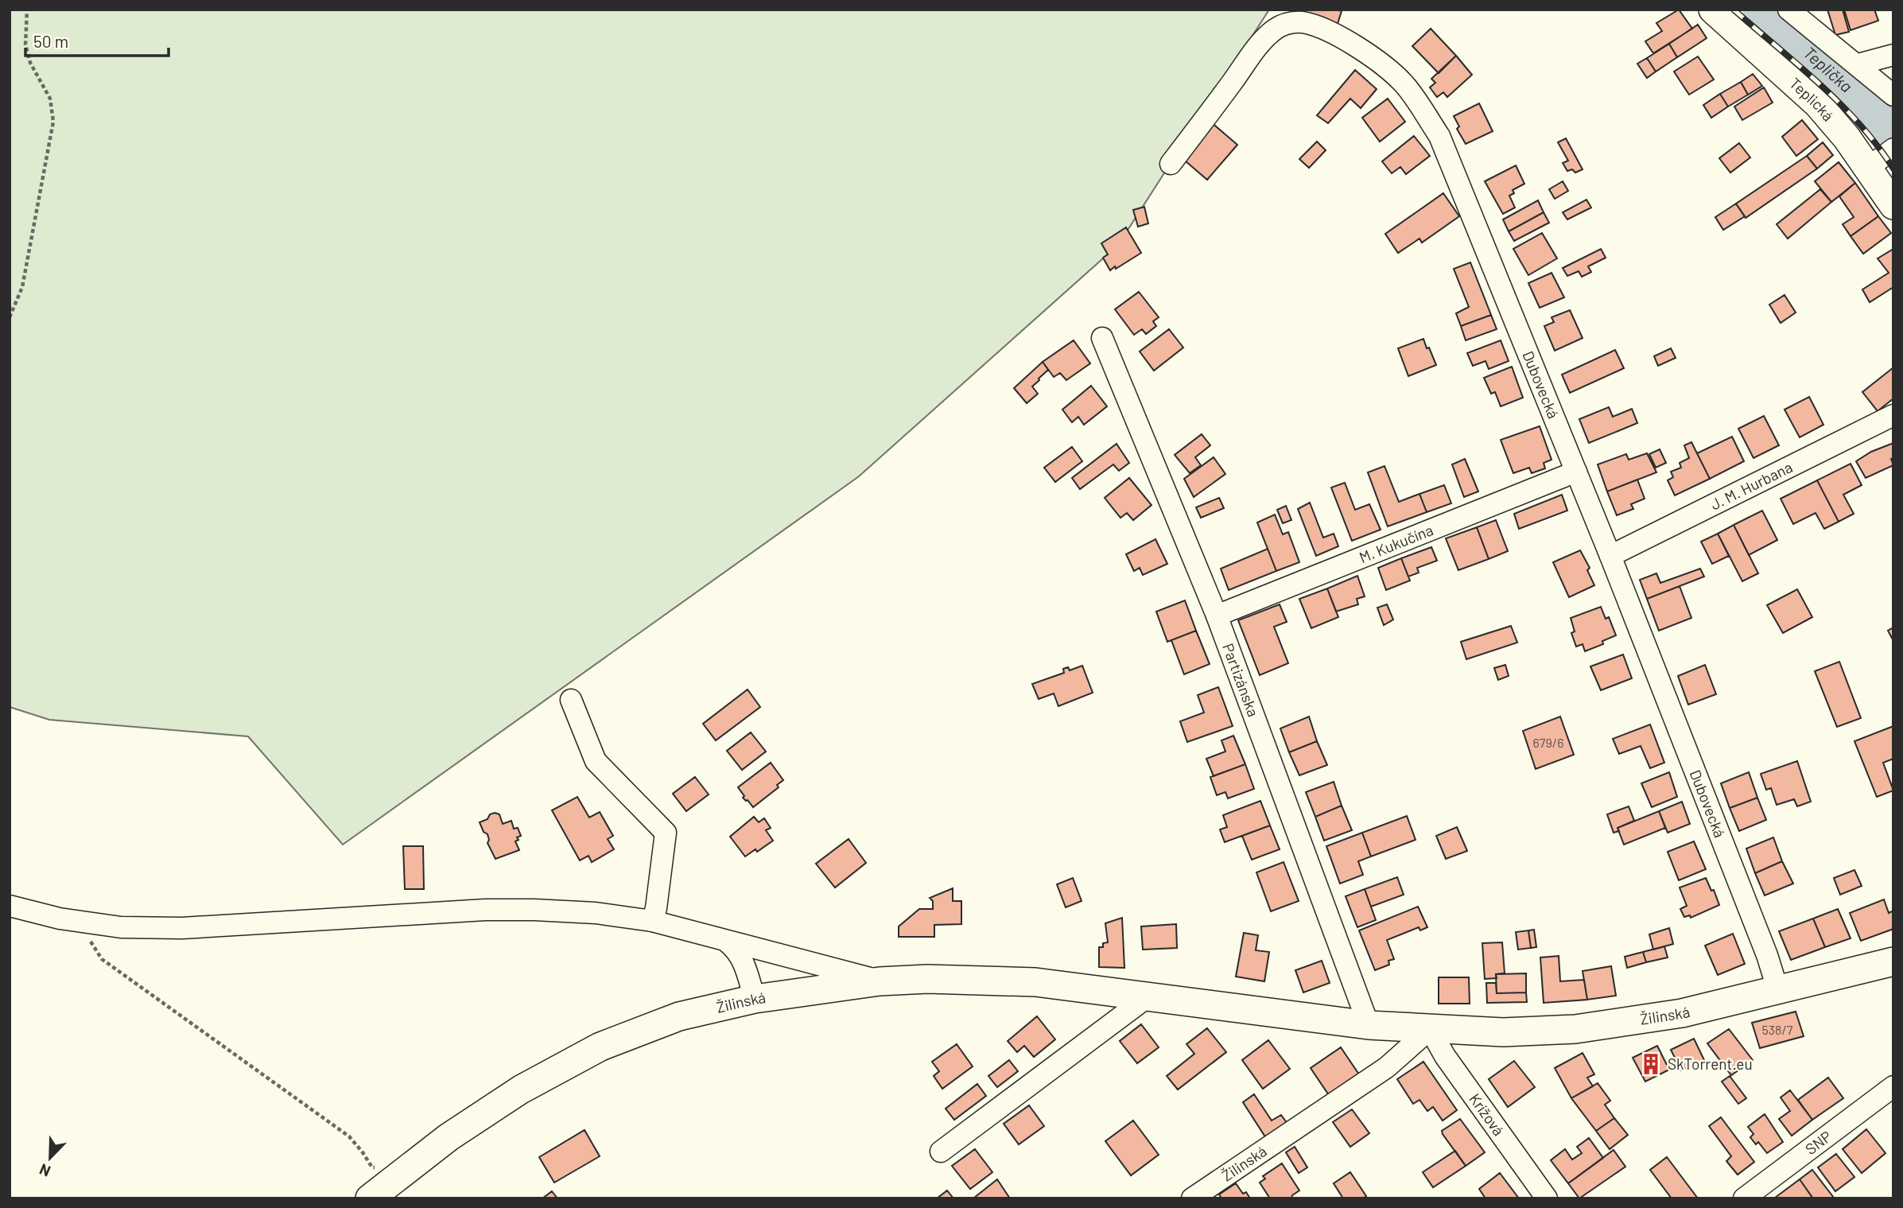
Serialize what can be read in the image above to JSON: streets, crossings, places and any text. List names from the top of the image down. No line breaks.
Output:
{"streets":{"main road":["Teplická","Žilinská"],"street":["Dubovecká","J. M. Hurbana","M. Kukučína","Partizánska","Krížová","SNP"]},"crossings":[["Dubovecká","J. M. Hurbana"],["Dubovecká","M. Kukučína"],["Dubovecká","Žilinská"],["M. Kukučína","Partizánska"],["Partizánska","Žilinská"],["Žilinská","Krížová"]],"water":["Teplička"],"places":{"building":["SkTorrent.eu"]},"house_numbers":["679/6","538/7"],"scale_bar":"50 m","north":"bottom left"}
